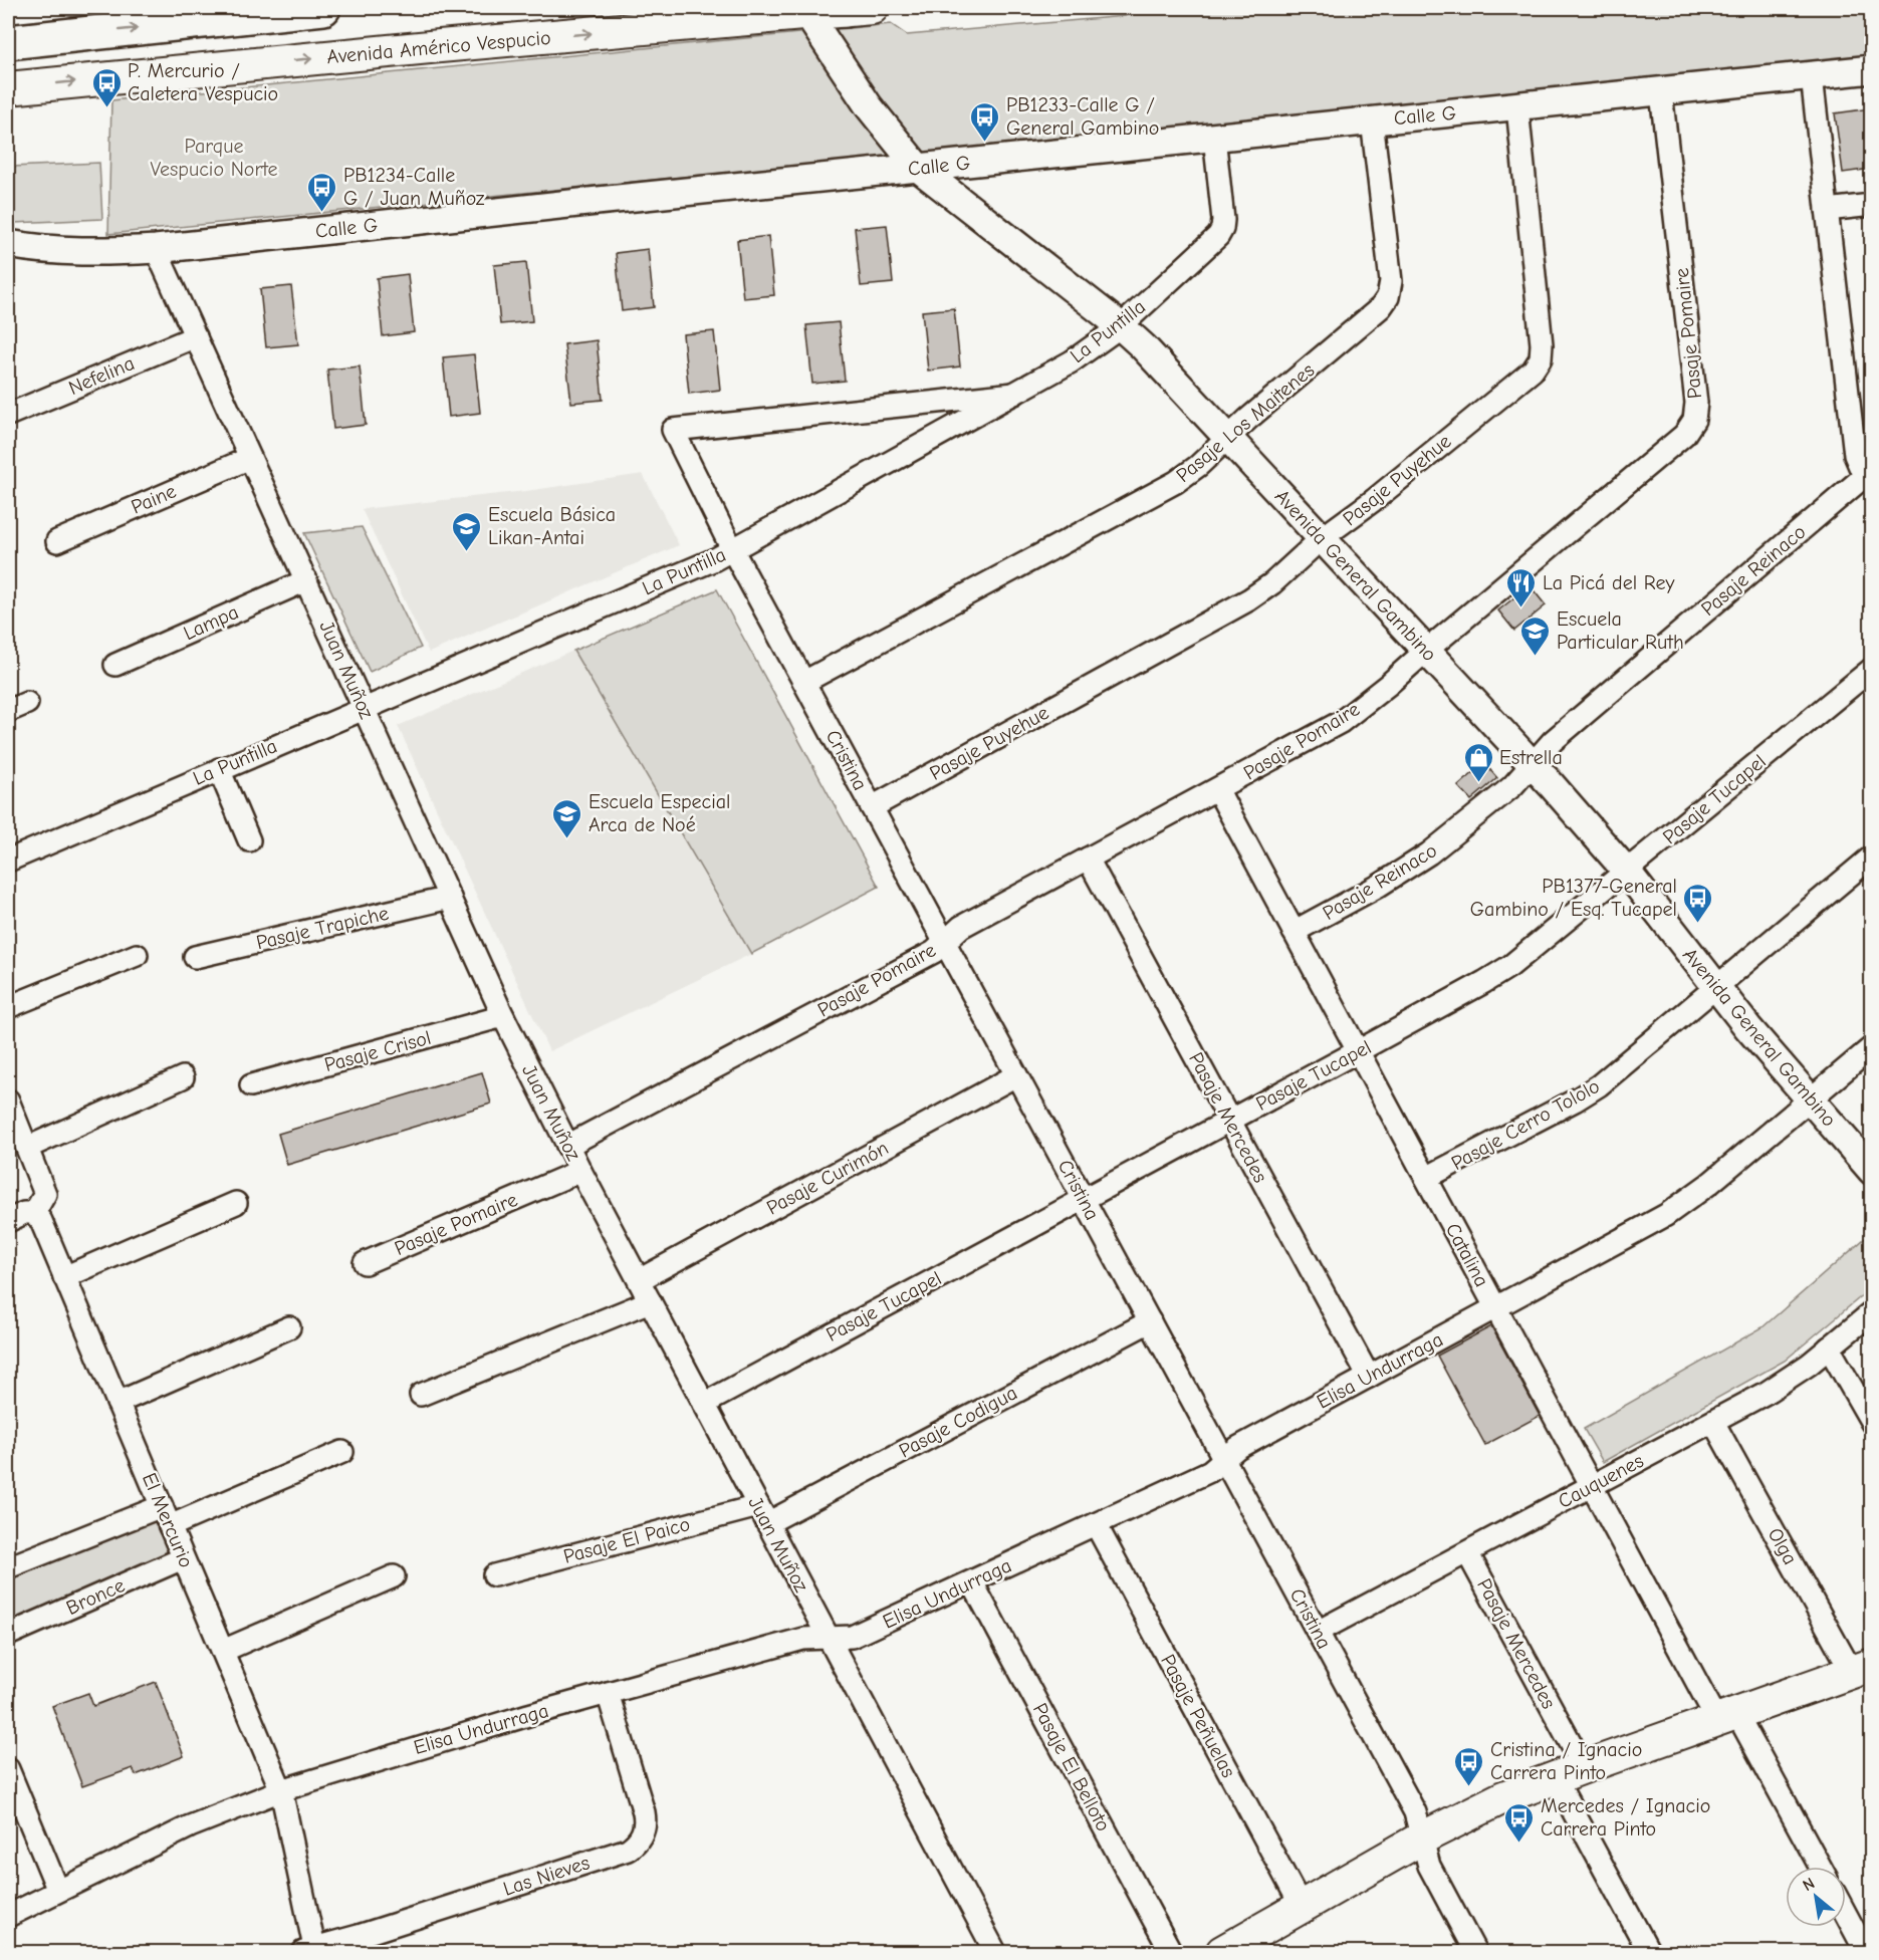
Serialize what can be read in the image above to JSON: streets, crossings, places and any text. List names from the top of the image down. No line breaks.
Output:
{"streets":{"main road":["Avenida Américo Vespucio"],"street":["Calle G","La Puntilla","Pasaje Pomaire","Nefelina","Pasaje Los Maitenes","Pasaje Puyehue","Paine","Pasaje Reinaco","Avenida General Gambino","Lampa","Juan Muñoz","Cristina","Pasaje Tucapel","Pasaje Trapiche","Pasaje Crisol","Pasaje Mercedes","Pasaje Cerro Tololo","Pasaje Curimón","Catalina","Elisa Undurraga","Pasaje Codigua","Cauquenes","El Mercurio","Pasaje El Paico","Olga","Bronce","Pasaje Peñuelas","Pasaje El Belloto","Las Nieves"]},"crossings":[["Avenida Américo Vespucio","Avenida General Gambino"],["Calle G","La Puntilla"],["Calle G","Pasaje Pomaire"],["Calle G","Pasaje Los Maitenes"],["Calle G","Pasaje Puyehue"],["Calle G","Pasaje Reinaco"],["Calle G","Avenida General Gambino"],["Calle G","Juan Muñoz"],["La Puntilla","Avenida General Gambino"],["La Puntilla","Juan Muñoz"],["La Puntilla","Cristina"],["Pasaje Pomaire","Avenida General Gambino"],["Pasaje Pomaire","Juan Muñoz"],["Pasaje Pomaire","Cristina"],["Pasaje Pomaire","Pasaje Mercedes"],["Pasaje Pomaire","Catalina"],["Nefelina","Juan Muñoz"],["Pasaje Los Maitenes","Avenida General Gambino"],["Pasaje Los Maitenes","Cristina"],["Pasaje Puyehue","Avenida General Gambino"],["Pasaje Puyehue","Cristina"],["Paine","Juan Muñoz"],["Pasaje Reinaco","Avenida General Gambino"],["Pasaje Reinaco","Catalina"],["Avenida General Gambino","Pasaje Tucapel"],["Avenida General Gambino","Pasaje Cerro Tololo"],["Avenida General Gambino","Elisa Undurraga"],["Lampa","Juan Muñoz"],["Juan Muñoz","Pasaje Tucapel"],["Juan Muñoz","Pasaje Trapiche"],["Juan Muñoz","Pasaje Crisol"],["Juan Muñoz","Pasaje Curimón"],["Juan Muñoz","Elisa Undurraga"],["Juan Muñoz","Pasaje Codigua"],["Juan Muñoz","Pasaje El Paico"],["Cristina","Pasaje Tucapel"],["Cristina","Pasaje Curimón"],["Cristina","Elisa Undurraga"],["Cristina","Pasaje Codigua"],["Cristina","Cauquenes"],["Pasaje Tucapel","Pasaje Mercedes"],["Pasaje Tucapel","Catalina"],["Pasaje Mercedes","Elisa Undurraga"],["Pasaje Mercedes","Cauquenes"],["Pasaje Cerro Tololo","Catalina"],["Catalina","Elisa Undurraga"],["Catalina","Cauquenes"],["Elisa Undurraga","El Mercurio"],["Elisa Undurraga","Pasaje Peñuelas"],["Elisa Undurraga","Pasaje El Belloto"],["Elisa Undurraga","Las Nieves"],["Pasaje Codigua","Pasaje El Paico"],["Cauquenes","Olga"],["El Mercurio","Bronce"],["El Mercurio","Las Nieves"]],"one_way":["Avenida Américo Vespucio"],"parks":["Parque Vespucio Norte"],"places":{"bus stop":["P. Mercurio / Caletera Vespucio","PB1233-Calle G / General Gambino","PB1234-Calle G / Juan Muñoz","PB1377-General Gambino / Esq. Tucapel","Cristina / Ignacio Carrera Pinto","Mercedes / Ignacio Carrera Pinto"],"school or university":["Escuela Básica Likan-Antai","Escuela Particular Ruth","Escuela Especial Arca de Noé"],"restaurant":["La Picá del Rey"],"shop":["Estrella"]},"north":"top left"}
